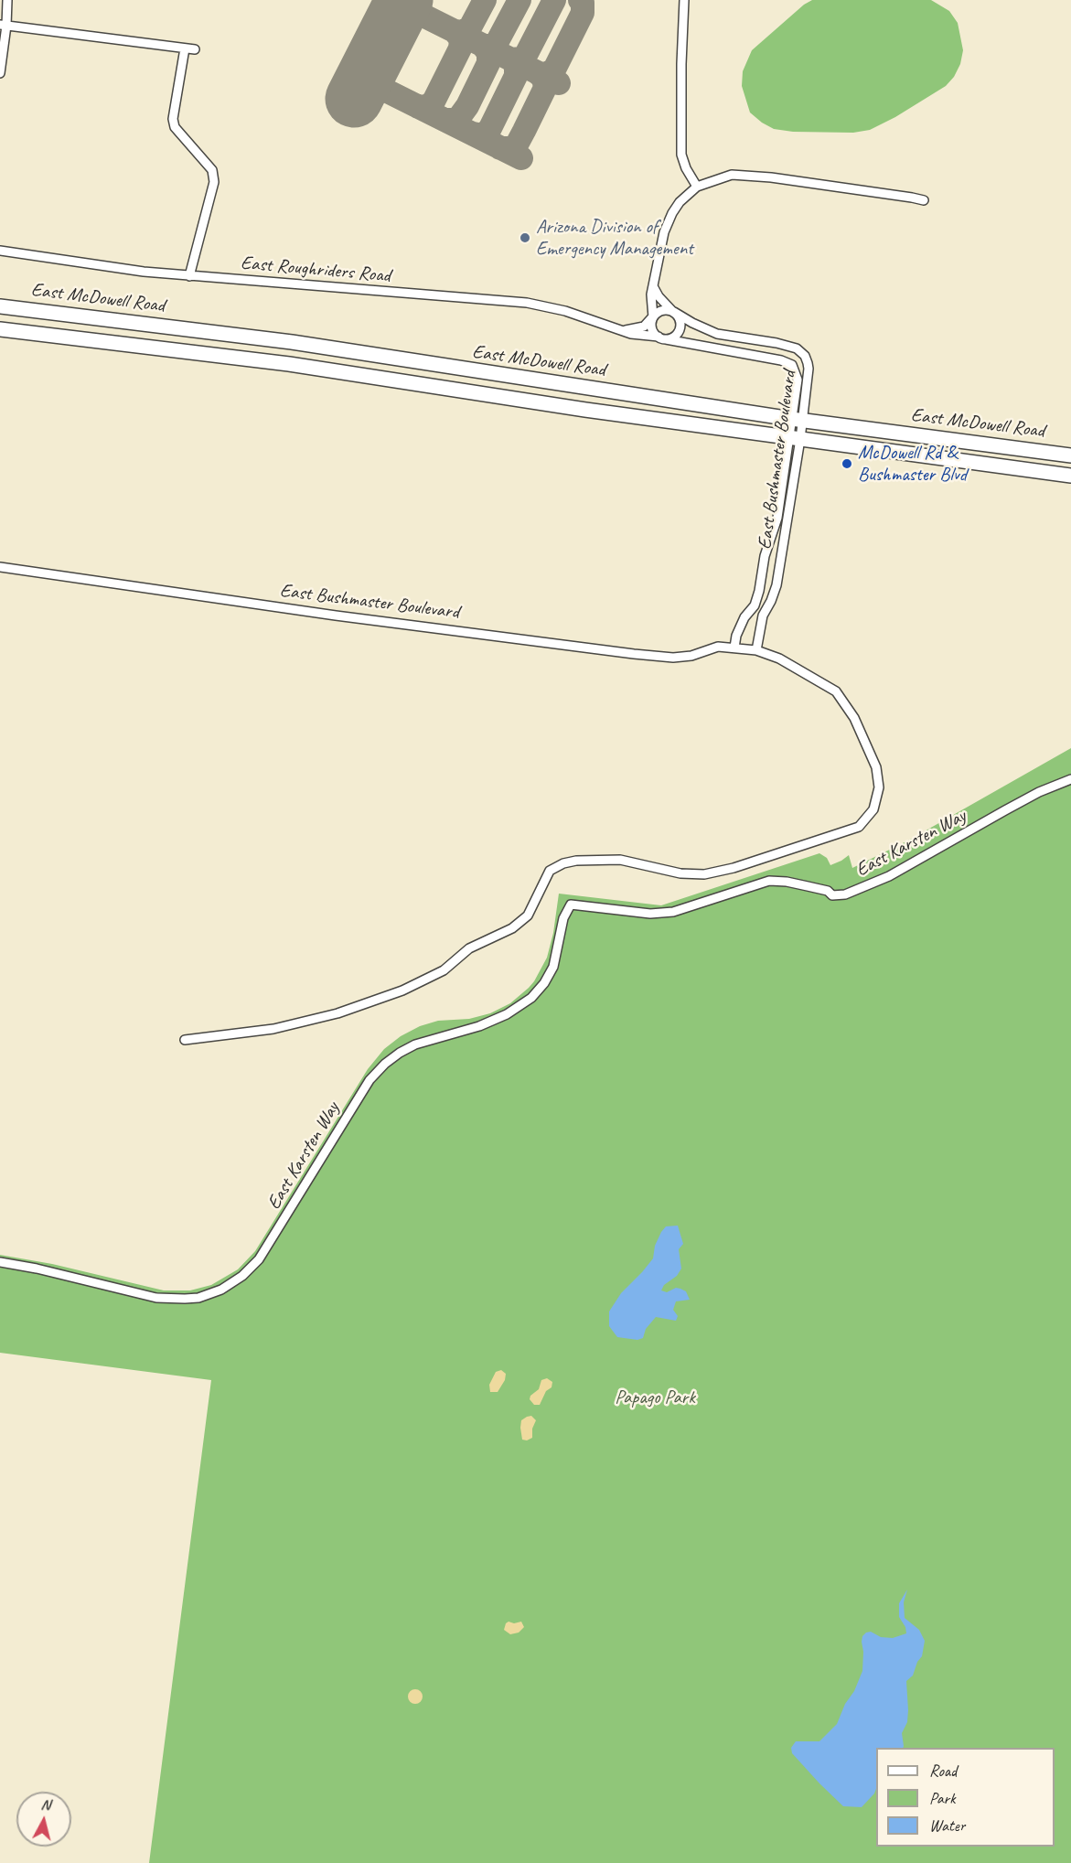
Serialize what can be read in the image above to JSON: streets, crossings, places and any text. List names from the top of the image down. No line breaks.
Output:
{"streets":{"main road":["East McDowell Road"],"street":["East Roughriders Road","East Bushmaster Boulevard","East Karsten Way"]},"crossings":[["East Roughriders Road","East Bushmaster Boulevard"],["East McDowell Road","East Bushmaster Boulevard"]],"parks":["Papago Park"],"places":["Arizona Division of Emergency Management","McDowell Rd & Bushmaster Blvd"],"legend":["Road","Park","Water"],"north":"top"}
